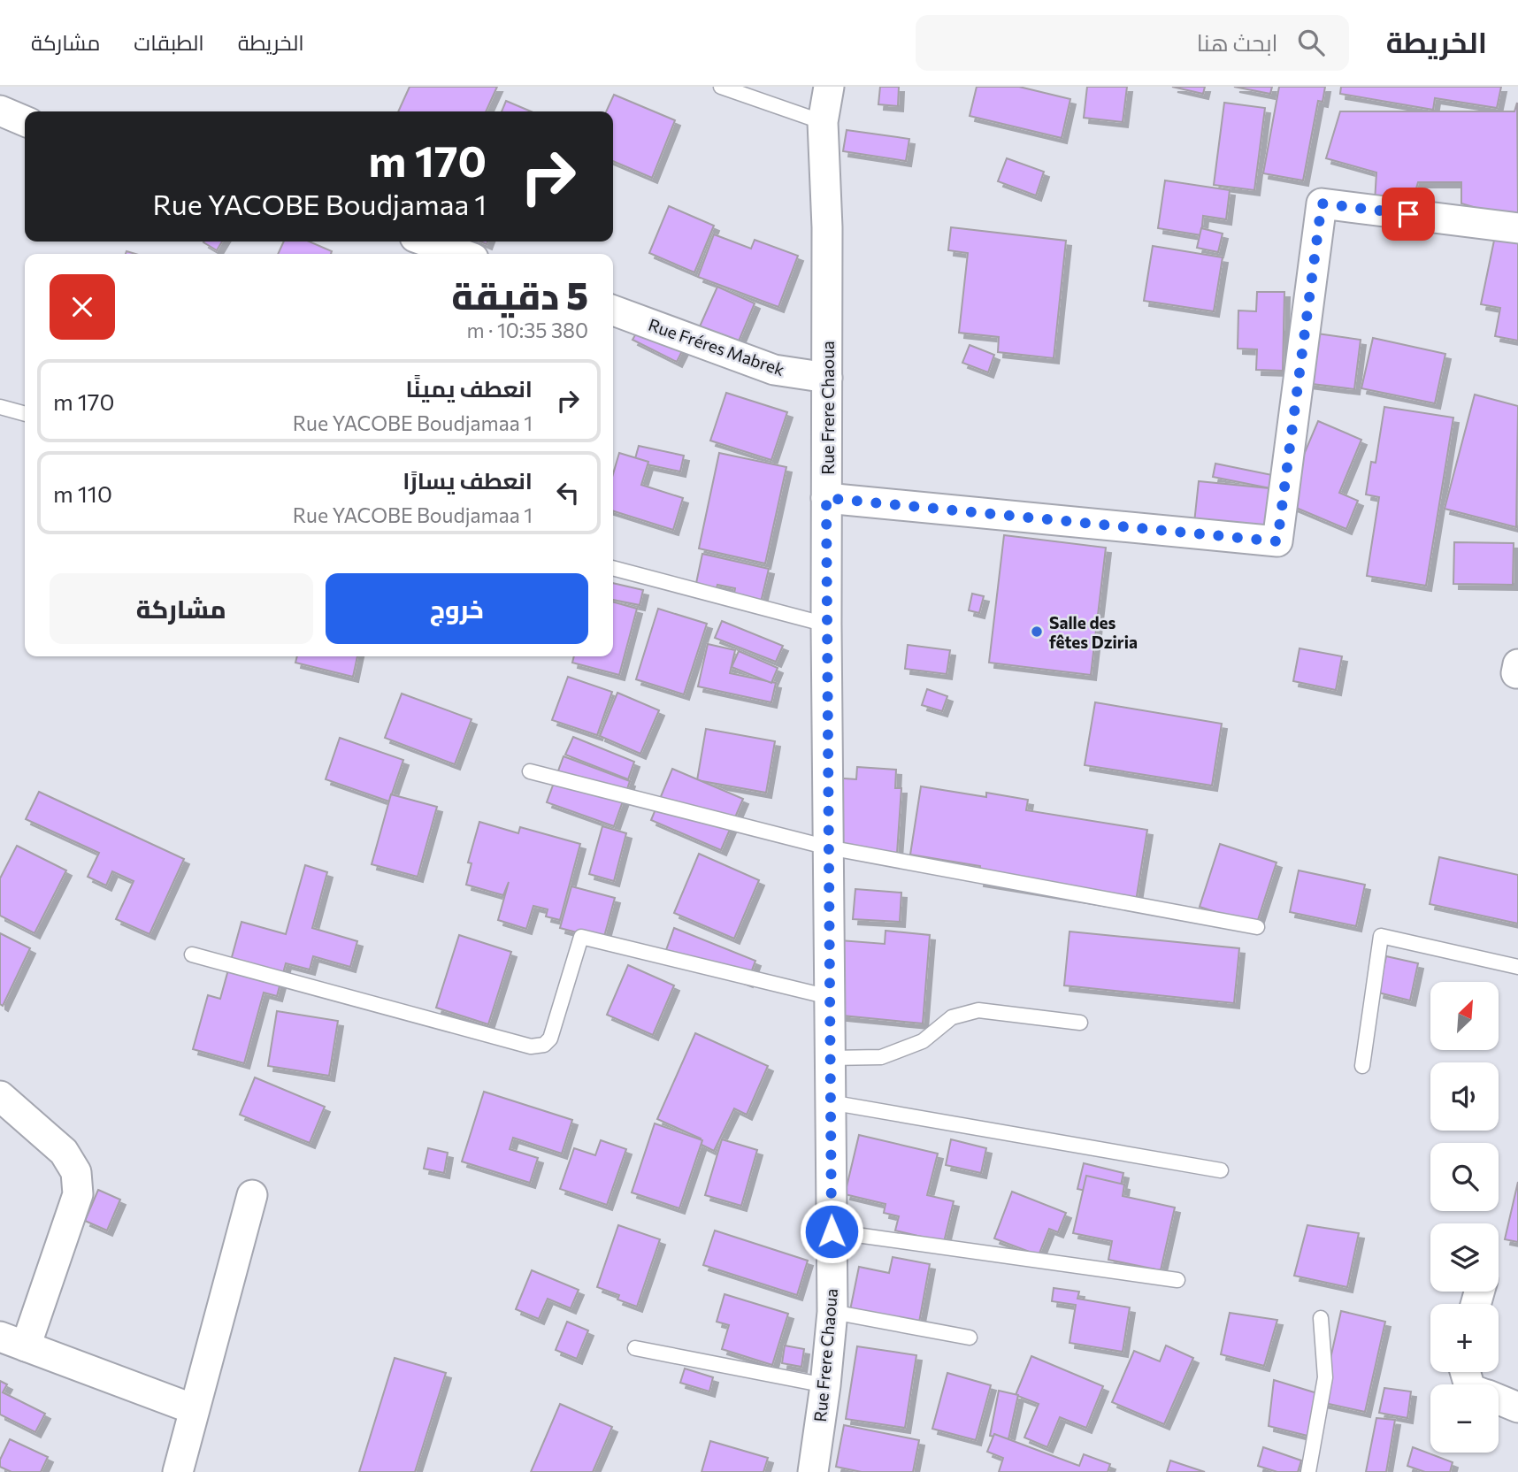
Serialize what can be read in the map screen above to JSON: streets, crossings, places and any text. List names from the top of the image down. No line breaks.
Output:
{"streets":{"street":["Rue Fréres Mabrek","Rue Frere Chaoua"]},"crossings":[["Rue Fréres Mabrek","Rue Frere Chaoua"]],"places":["Salle des fêtes Dziria"],"north":"top right","page":{"header":"الخريطة","search":"ابحث هنا","nav":["الخريطة","الطبقات","مشاركة"],"turn":["170 m","1 Rue YACOBE Boudjamaa"],"heading":["5 دقيقة","380 m · 10:35"],"list":[{"name":"انعطف يمينًا","note":"1 Rue YACOBE Boudjamaa","value":"170 m"},{"name":"انعطف يسارًا","note":"1 Rue YACOBE Boudjamaa","value":"110 m"}],"buttons":["خروج","مشاركة"],"map_buttons":["+","−"]}}
